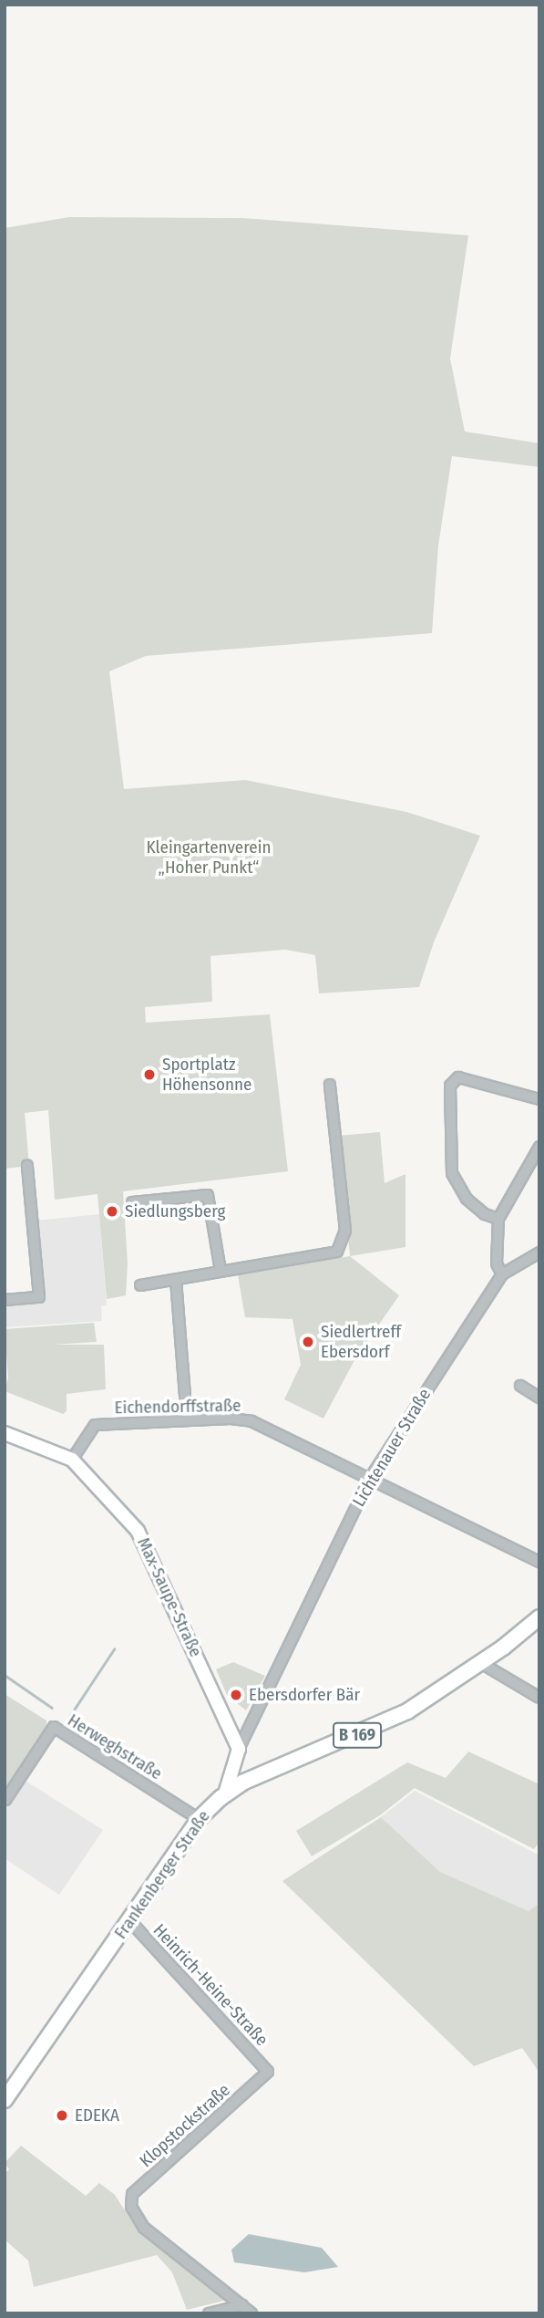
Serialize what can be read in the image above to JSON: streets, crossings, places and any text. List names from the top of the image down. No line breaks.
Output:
{"streets":{"main road":["B 169","Frankenberger Straße"],"street":["Eichendorffstraße","Lichtenauer Straße","Max-Saupe-Straße","Herweghstraße","Heinrich-Heine-Straße","Klopstockstraße"]},"crossings":[["Eichendorffstraße","Lichtenauer Straße"],["Eichendorffstraße","Max-Saupe-Straße"],["Lichtenauer Straße","Max-Saupe-Straße"],["Lichtenauer Straße","Frankenberger Straße"],["Herweghstraße","Frankenberger Straße"],["Frankenberger Straße","Heinrich-Heine-Straße"],["Heinrich-Heine-Straße","Klopstockstraße"]],"parks":["Kleingartenverein „Hoher Punkt“"],"places":["Sportplatz Höhensonne","Siedlungsberg","Siedlertreff Ebersdorf","Ebersdorfer Bär","EDEKA"]}
